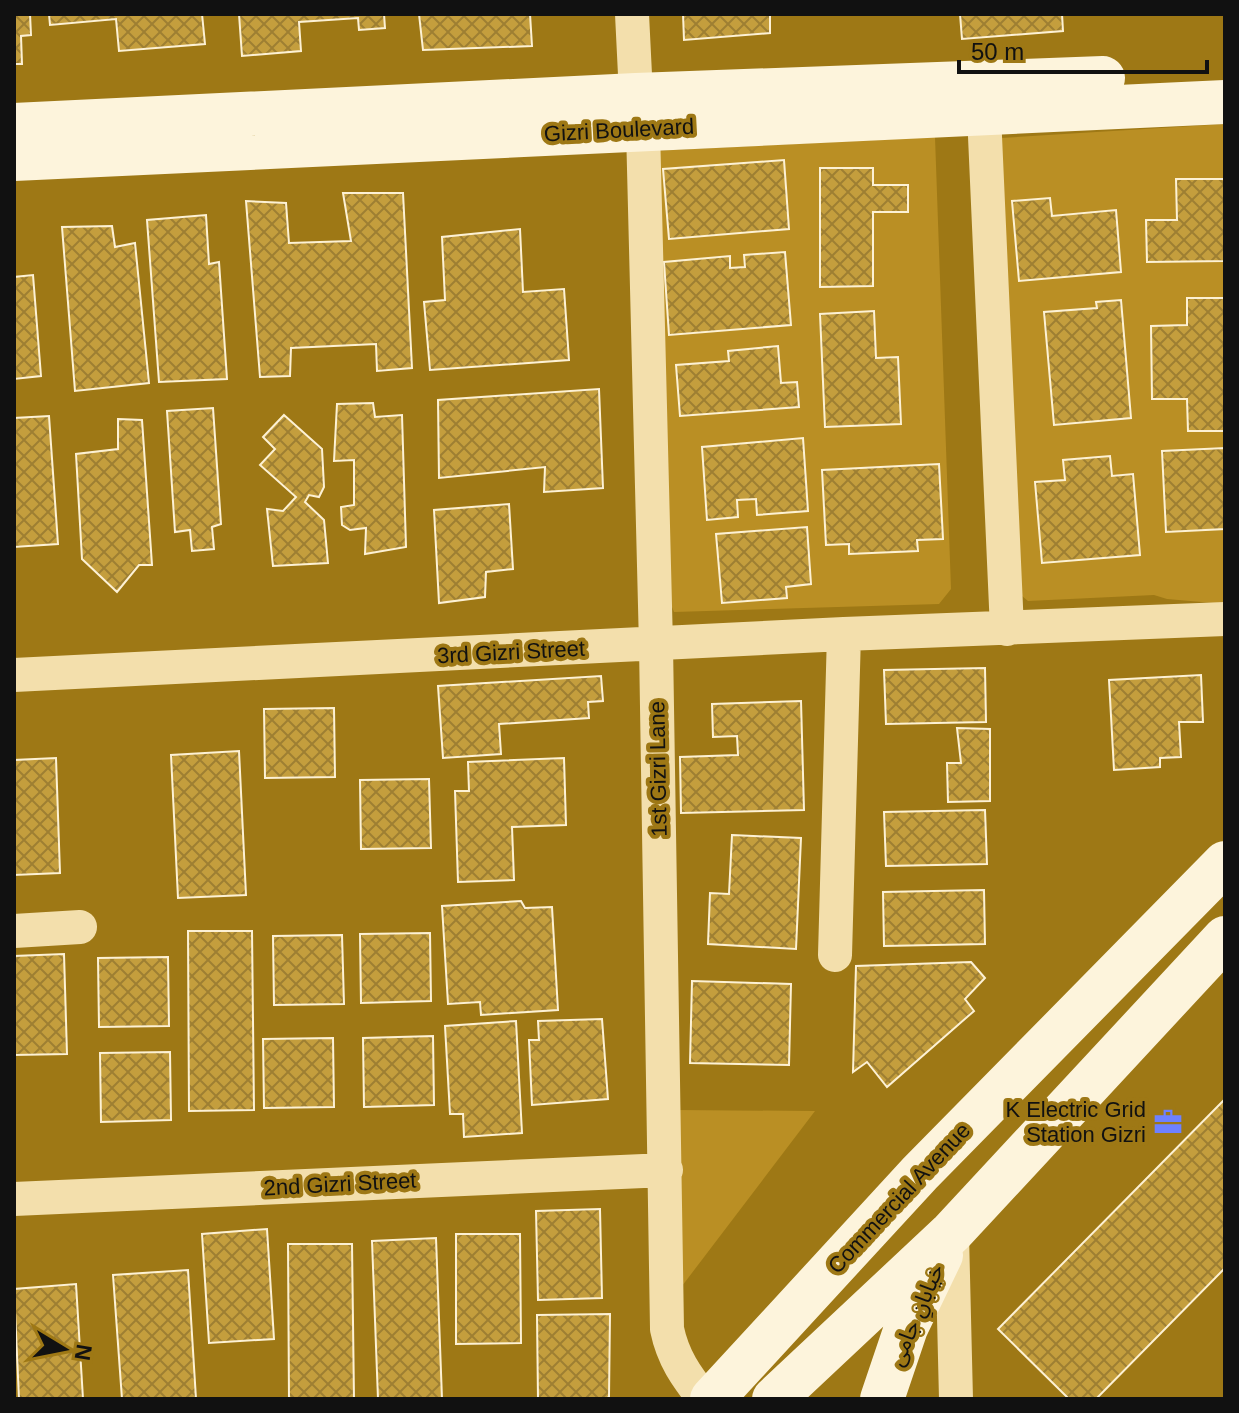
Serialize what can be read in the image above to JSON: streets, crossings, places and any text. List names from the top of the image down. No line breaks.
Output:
{"streets":{"main road":["Gizri Boulevard","Commercial Avenue","خیابانِ جامی"],"street":["3rd Gizri Street","1st Gizri Lane","2nd Gizri Street"]},"crossings":[["Gizri Boulevard","1st Gizri Lane"],["3rd Gizri Street","1st Gizri Lane"],["1st Gizri Lane","2nd Gizri Street"]],"places":{"office":["K Electric Grid Station Gizri"]},"scale_bar":"50 m","north":"right"}
